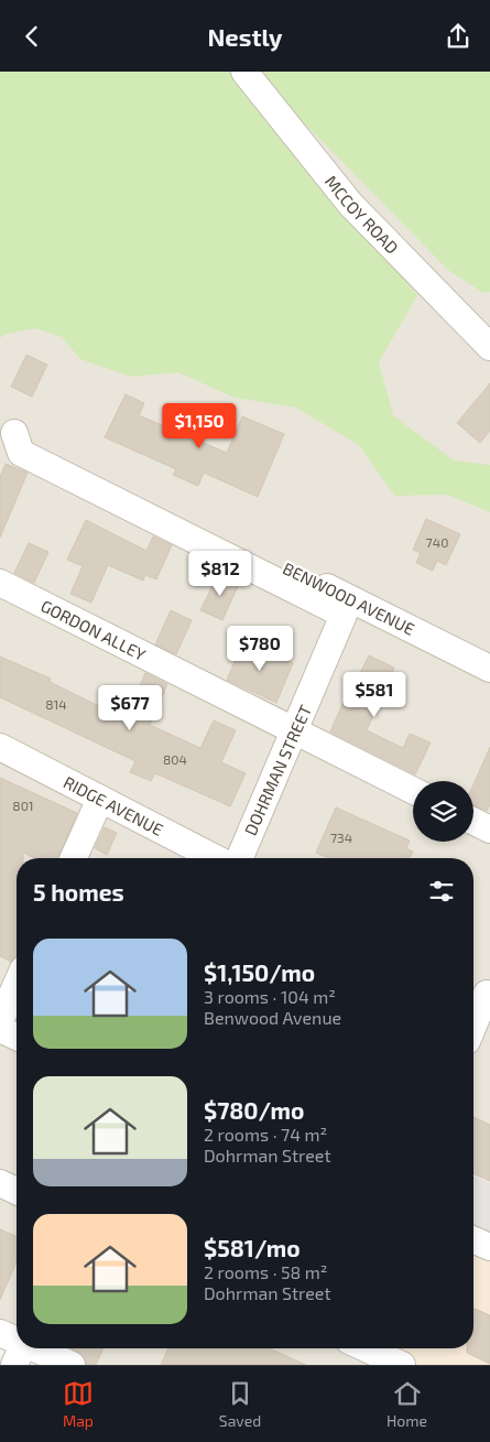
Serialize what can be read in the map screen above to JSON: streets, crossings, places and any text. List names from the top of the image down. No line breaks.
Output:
{"streets":{"street":["MCCOY ROAD","BENWOOD AVENUE","GORDON ALLEY","DOHRMAN STREET","RIDGE AVENUE"]},"crossings":[["BENWOOD AVENUE","DOHRMAN STREET"],["GORDON ALLEY","DOHRMAN STREET"]],"house_numbers":["740","814","804","801","734"],"page":{"header":"Nestly","price":["$1,150","$812","$780","$581","$677"],"heading":"5 homes","list":[{"name":"$1,150/mo","note":"3 rooms · 104 m² · Benwood Avenue"},{"name":"$780/mo","note":"2 rooms · 74 m² · Dohrman Street"},{"name":"$581/mo","note":"2 rooms · 58 m² · Dohrman Street"}],"tabs":["Map","Saved","Home"]}}
